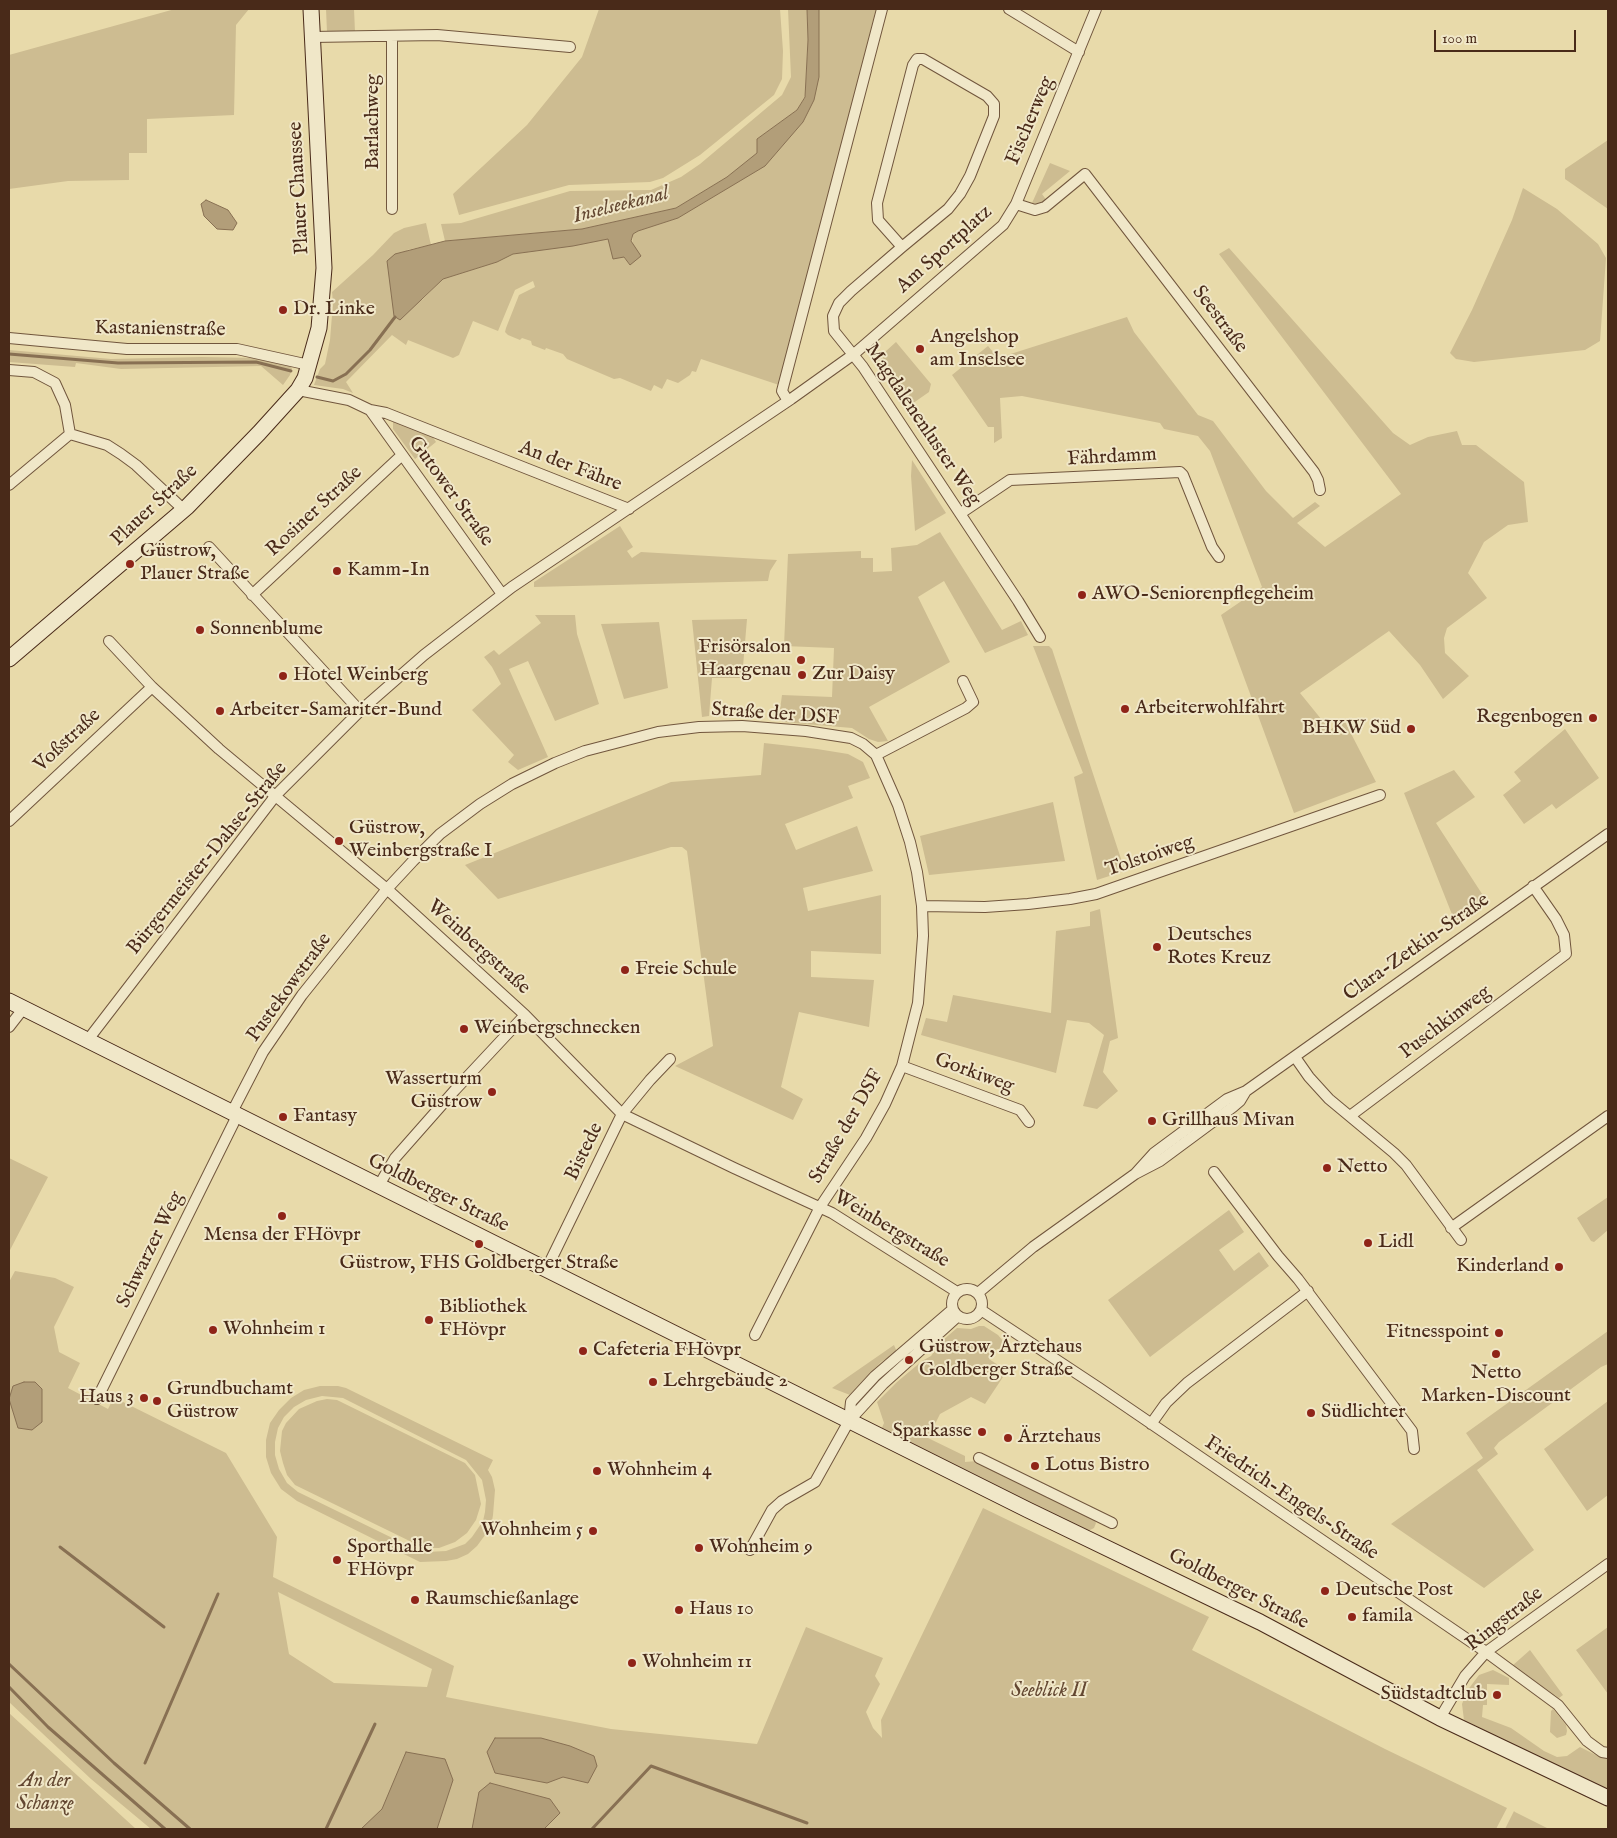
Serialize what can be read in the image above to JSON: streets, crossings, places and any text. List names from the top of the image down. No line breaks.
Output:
{"streets":{"main road":["Plauer Chaussee","Plauer Straße","Goldberger Straße"],"street":["Fischerweg","Barlachweg","Am Sportplatz","Seestraße","Kastanienstraße","Magdalenenluster Weg","Fährdamm","An der Fähre","Gutower Straße","Rosiner Straße","Straße der DSF","Voßstraße","Tolstoiweg","Bürgermeister-Dahse-Straße","Weinbergstraße","Clara-Zetkin-Straße","Pustekowstraße","Puschkinweg","Gorkiweg","Bistede","Schwarzer Weg","Friedrich-Engels-Straße","Ringstraße"]},"crossings":[["Fischerweg","Am Sportplatz"],["Plauer Chaussee","Kastanienstraße"],["Plauer Chaussee","Plauer Straße"],["Am Sportplatz","Seestraße"],["Am Sportplatz","Magdalenenluster Weg"],["Am Sportplatz","An der Fähre"],["Kastanienstraße","Plauer Straße"],["Magdalenenluster Weg","Fährdamm"],["Magdalenenluster Weg","An der Fähre"],["An der Fähre","Gutower Straße"],["An der Fähre","Plauer Straße"],["An der Fähre","Bürgermeister-Dahse-Straße"],["Gutower Straße","Rosiner Straße"],["Gutower Straße","Bürgermeister-Dahse-Straße"],["Straße der DSF","Tolstoiweg"],["Straße der DSF","Weinbergstraße"],["Straße der DSF","Pustekowstraße"],["Straße der DSF","Gorkiweg"],["Voßstraße","Weinbergstraße"],["Bürgermeister-Dahse-Straße","Weinbergstraße"],["Bürgermeister-Dahse-Straße","Goldberger Straße"],["Weinbergstraße","Clara-Zetkin-Straße"],["Weinbergstraße","Pustekowstraße"],["Weinbergstraße","Bistede"],["Weinbergstraße","Friedrich-Engels-Straße"],["Clara-Zetkin-Straße","Puschkinweg"],["Clara-Zetkin-Straße","Friedrich-Engels-Straße"],["Pustekowstraße","Goldberger Straße"],["Pustekowstraße","Schwarzer Weg"],["Bistede","Goldberger Straße"],["Goldberger Straße","Schwarzer Weg"],["Goldberger Straße","Ringstraße"],["Friedrich-Engels-Straße","Ringstraße"]],"water":["Inselseekanal"],"parks":["Seeblick II","An der Schanze"],"places":["Dr. Linke","Angelshop am Inselsee","Güstrow, Plauer Straße","Kamm-In","AWO-Seniorenpflegeheim","Sonnenblume","Frisörsalon Haargenau","Zur Daisy","Hotel Weinberg","Arbeiterwohlfahrt","Arbeiter-Samariter-Bund","Regenbogen","BHKW Süd","Güstrow, Weinbergstraße I","Deutsches Rotes Kreuz","Freie Schule","Weinbergschnecken","Wasserturm Güstrow","Fantasy","Grillhaus Mivan","Netto","Mensa der FHövpr","Lidl","Güstrow, FHS Goldberger Straße","Kinderland","Bibliothek FHövpr","Wohnheim 1","Fitnesspoint","Cafeteria FHövpr","Netto Marken-Discount","Güstrow, Ärztehaus Goldberger Straße","Lehrgebäude 2","Haus 3","Grundbuchamt Güstrow","Südlichter","Sparkasse","Ärztehaus","Lotus Bistro","Wohnheim 4","Wohnheim 5","Wohnheim 9","Sporthalle FHövpr","Deutsche Post","Raumschießanlage","Haus 10","famila","Wohnheim 11","Südstadtclub"],"scale_bar":"100 m"}
